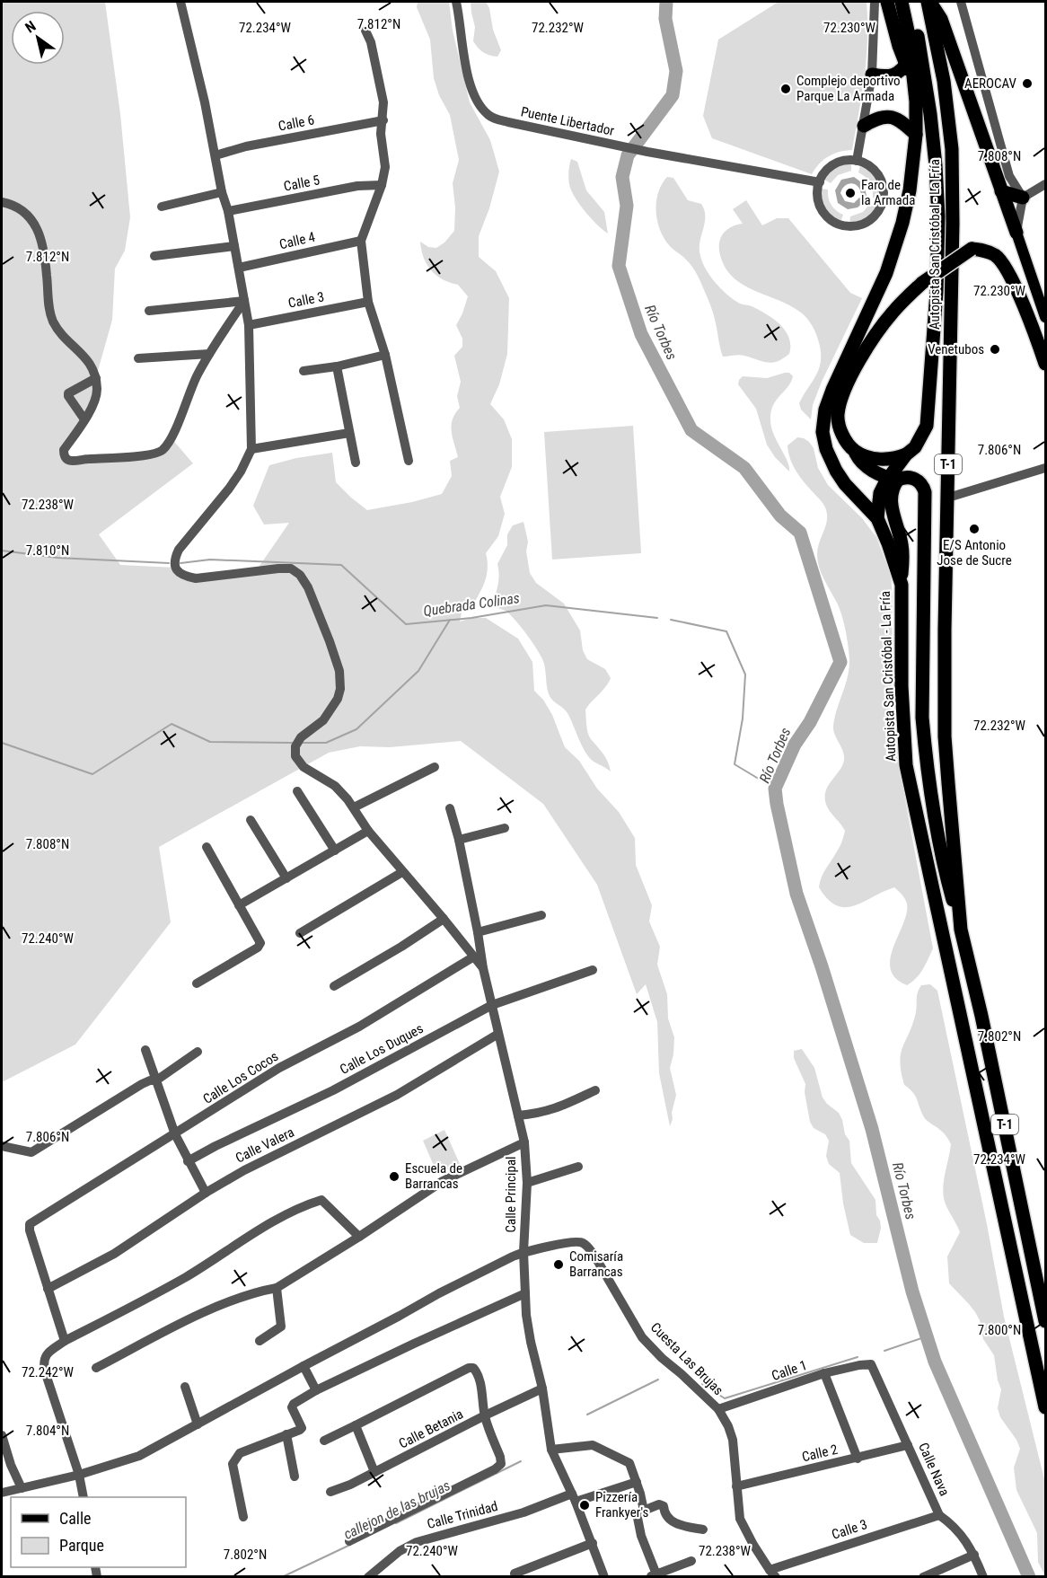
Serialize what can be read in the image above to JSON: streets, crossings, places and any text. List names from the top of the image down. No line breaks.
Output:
{"streets":{"highway":["Autopista San Cristóbal - La Fría","T-1"],"street":["Puente Libertador","Calle 6","Calle 5","Calle 4","Calle 3","Calle Los Duques","Calle Los Cocos","Calle Valera","Calle Principal","Cuesta Las Brujas","Calle 1","Calle Betania","Calle 2","Calle Nava","Calle Trinidad"]},"crossings":[["Calle 3","Cuesta Las Brujas"],["Calle 3","Calle Nava"],["Calle Los Duques","Calle Principal"],["Calle Los Cocos","Calle Valera"],["Calle Valera","Calle Principal"],["Calle Principal","Cuesta Las Brujas"],["Calle Principal","Calle Betania"],["Calle Principal","Calle Trinidad"],["Cuesta Las Brujas","Calle 1"],["Cuesta Las Brujas","Calle 2"],["Calle 1","Calle Nava"],["Calle 2","Calle Nava"]],"water":["Río Torbes","Quebrada Colinas","callejon de las brujas"],"places":["AEROCAV","Complejo deportivo Parque La Armada","Faro de la Armada","Venetubos","E/S Antonio Jose de Sucre","Escuela de Barrancas","Comisaría Barrancas","Pizzería Frankyer's"],"legend":["Calle","Parque"],"north":"top left","coordinates":["7.812°N","72.234°W","72.232°W","72.230°W","7.808°N","7.806°N","72.238°W","7.810°N","72.240°W","7.802°N","7.800°N","72.242°W","7.804°N"]}
